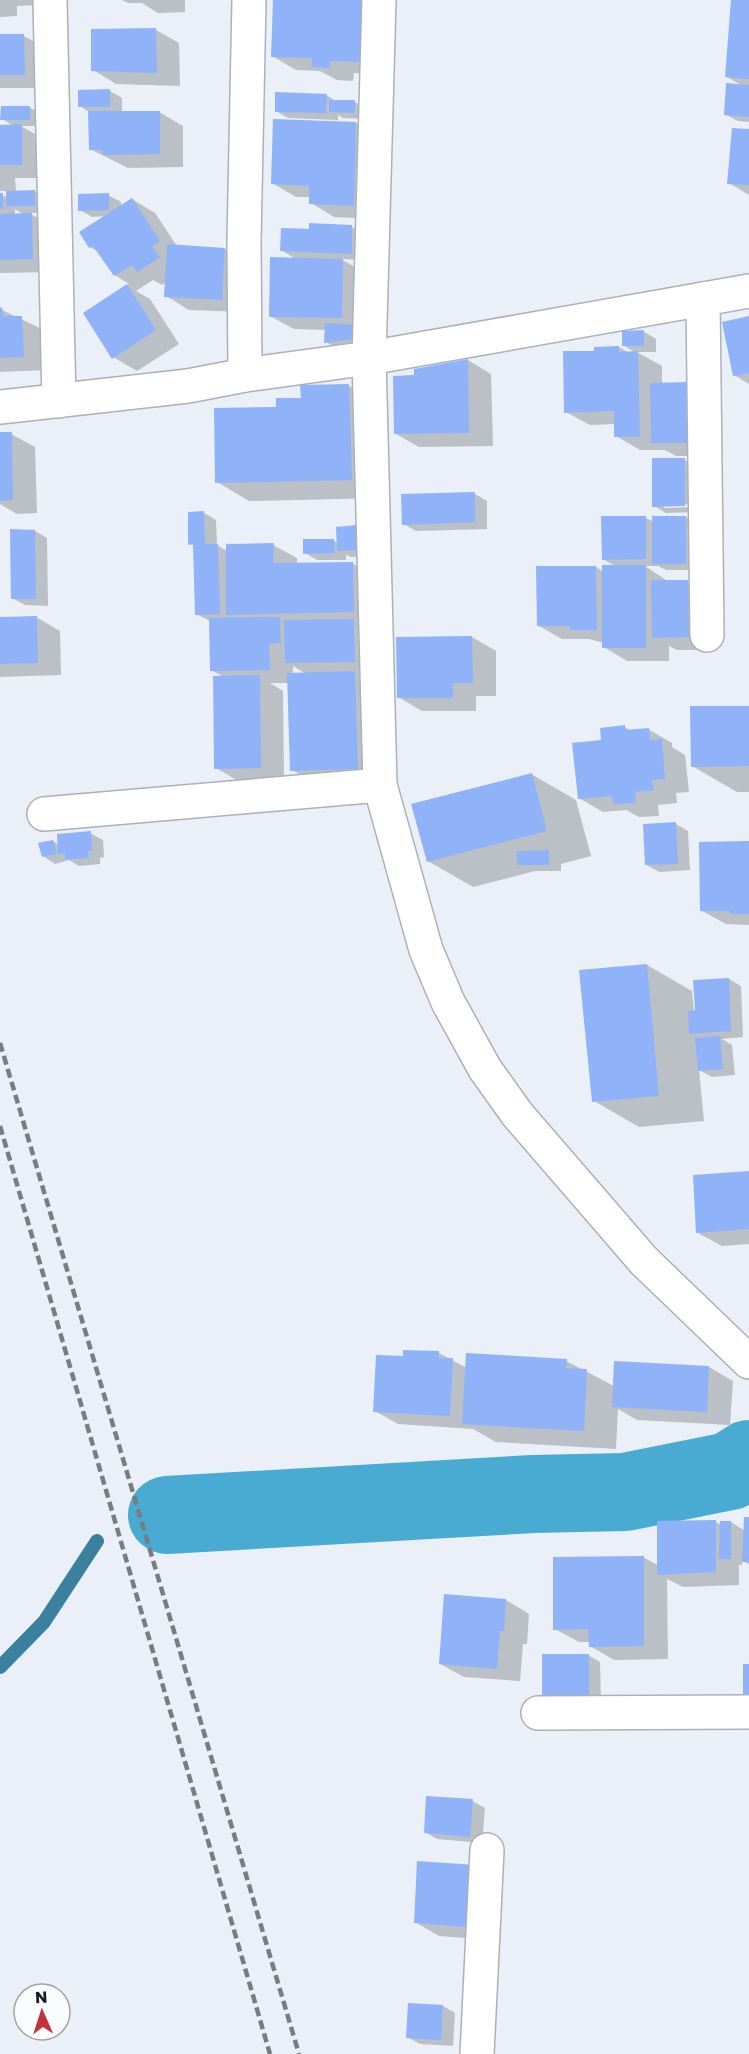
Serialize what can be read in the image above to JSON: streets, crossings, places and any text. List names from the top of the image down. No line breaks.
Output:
{"north":"top"}
